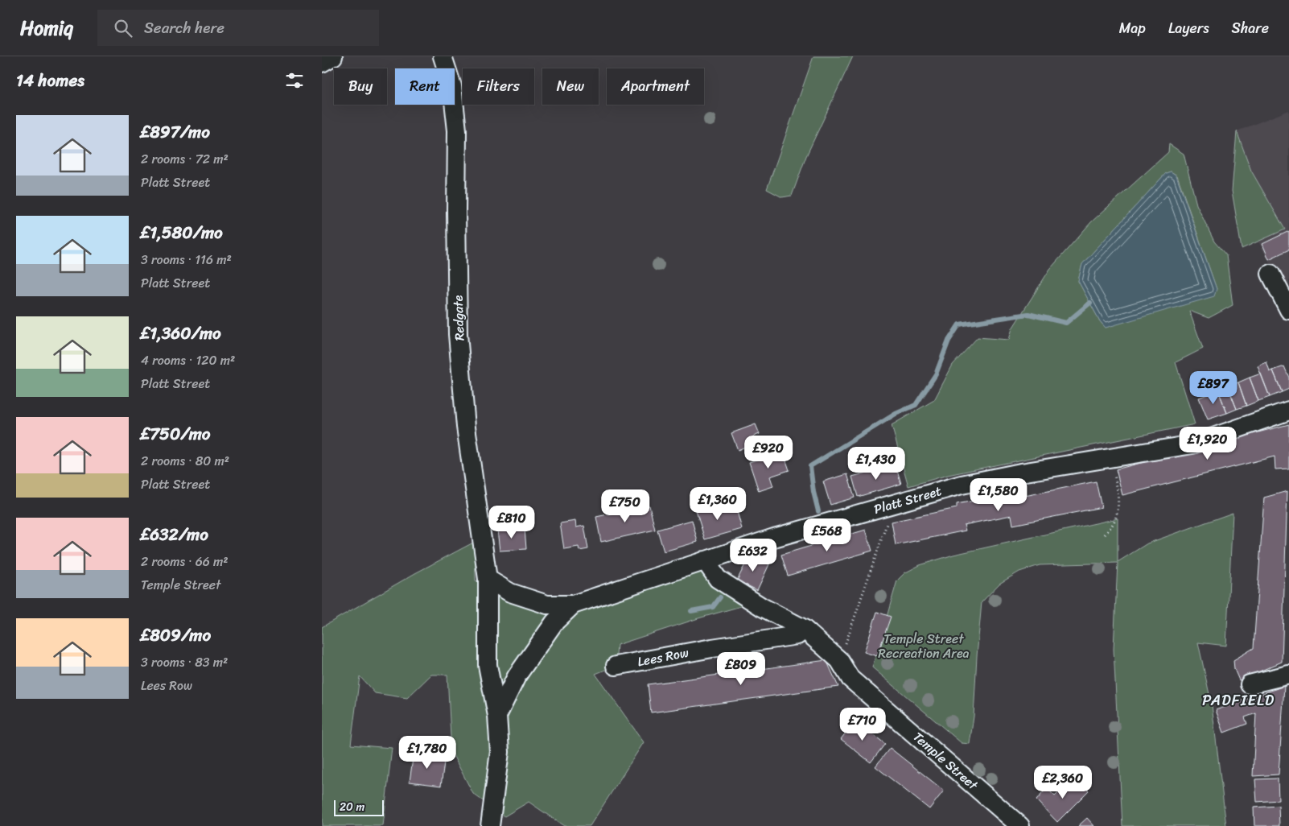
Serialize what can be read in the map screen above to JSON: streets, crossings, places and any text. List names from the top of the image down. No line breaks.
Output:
{"streets":{"street":["Redgate","Platt Street","Lees Row","Temple Street"]},"crossings":[["Redgate","Platt Street"],["Platt Street","Temple Street"],["Lees Row","Temple Street"]],"districts":["PADFIELD"],"parks":["Temple Street Recreation Area"],"scale_bar":"20 m","page":{"header":"Homiq","search":"Search here","nav":["Map","Layers","Share"],"heading":"14 homes","chip":["Buy","Rent","Filters","New","Apartment"],"list":[{"name":"£897/mo","note":"2 rooms · 72 m² · Platt Street"},{"name":"£1,580/mo","note":"3 rooms · 116 m² · Platt Street"},{"name":"£1,360/mo","note":"4 rooms · 120 m² · Platt Street"},{"name":"£750/mo","note":"2 rooms · 80 m² · Platt Street"},{"name":"£632/mo","note":"2 rooms · 66 m² · Temple Street"},{"name":"£809/mo","note":"3 rooms · 83 m² · Lees Row"}],"price":["£897","£1,920","£920","£1,430","£1,580","£1,360","£750","£810","£568","£632","£809","£710","£1,780","£2,360"],"scale":"20 m"}}
